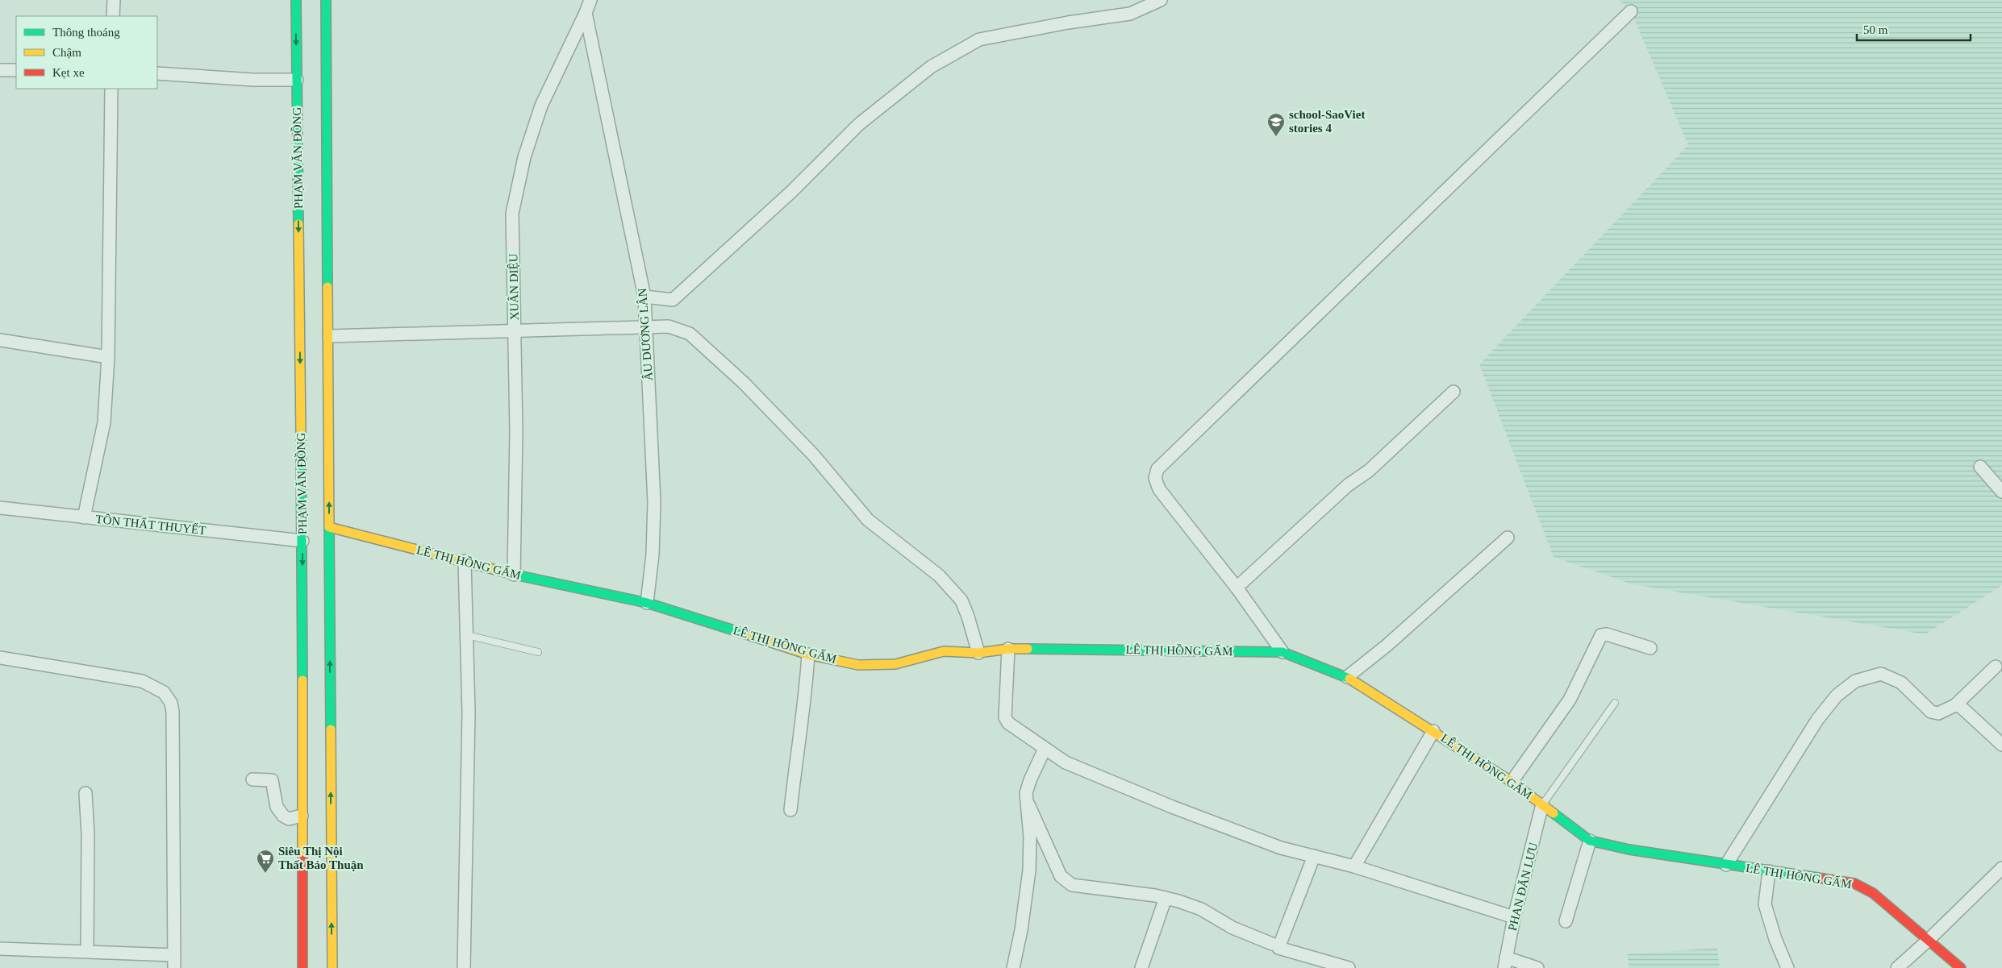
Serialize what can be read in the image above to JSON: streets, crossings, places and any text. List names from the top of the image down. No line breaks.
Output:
{"streets":{"main road":["PHẠM VĂN ĐỒNG","LÊ THỊ HỒNG GẤM"],"street":["XUÂN DIỆU","ÂU DƯƠNG LÂN","TÔN THẤT THUYẾT","PHAN ĐĂN LƯU"]},"crossings":[["PHẠM VĂN ĐỒNG","TÔN THẤT THUYẾT"],["XUÂN DIỆU","ÂU DƯƠNG LÂN"],["XUÂN DIỆU","LÊ THỊ HỒNG GẤM"],["ÂU DƯƠNG LÂN","LÊ THỊ HỒNG GẤM"],["LÊ THỊ HỒNG GẤM","PHAN ĐĂN LƯU"]],"places":{"school or university":["school-SaoViet stories 4"],"supermarket":["Siêu Thị Nội Thất Bảo Thuận"]},"legend":["Thông thoáng","Chậm","Kẹt xe"],"scale_bar":"50 m"}
